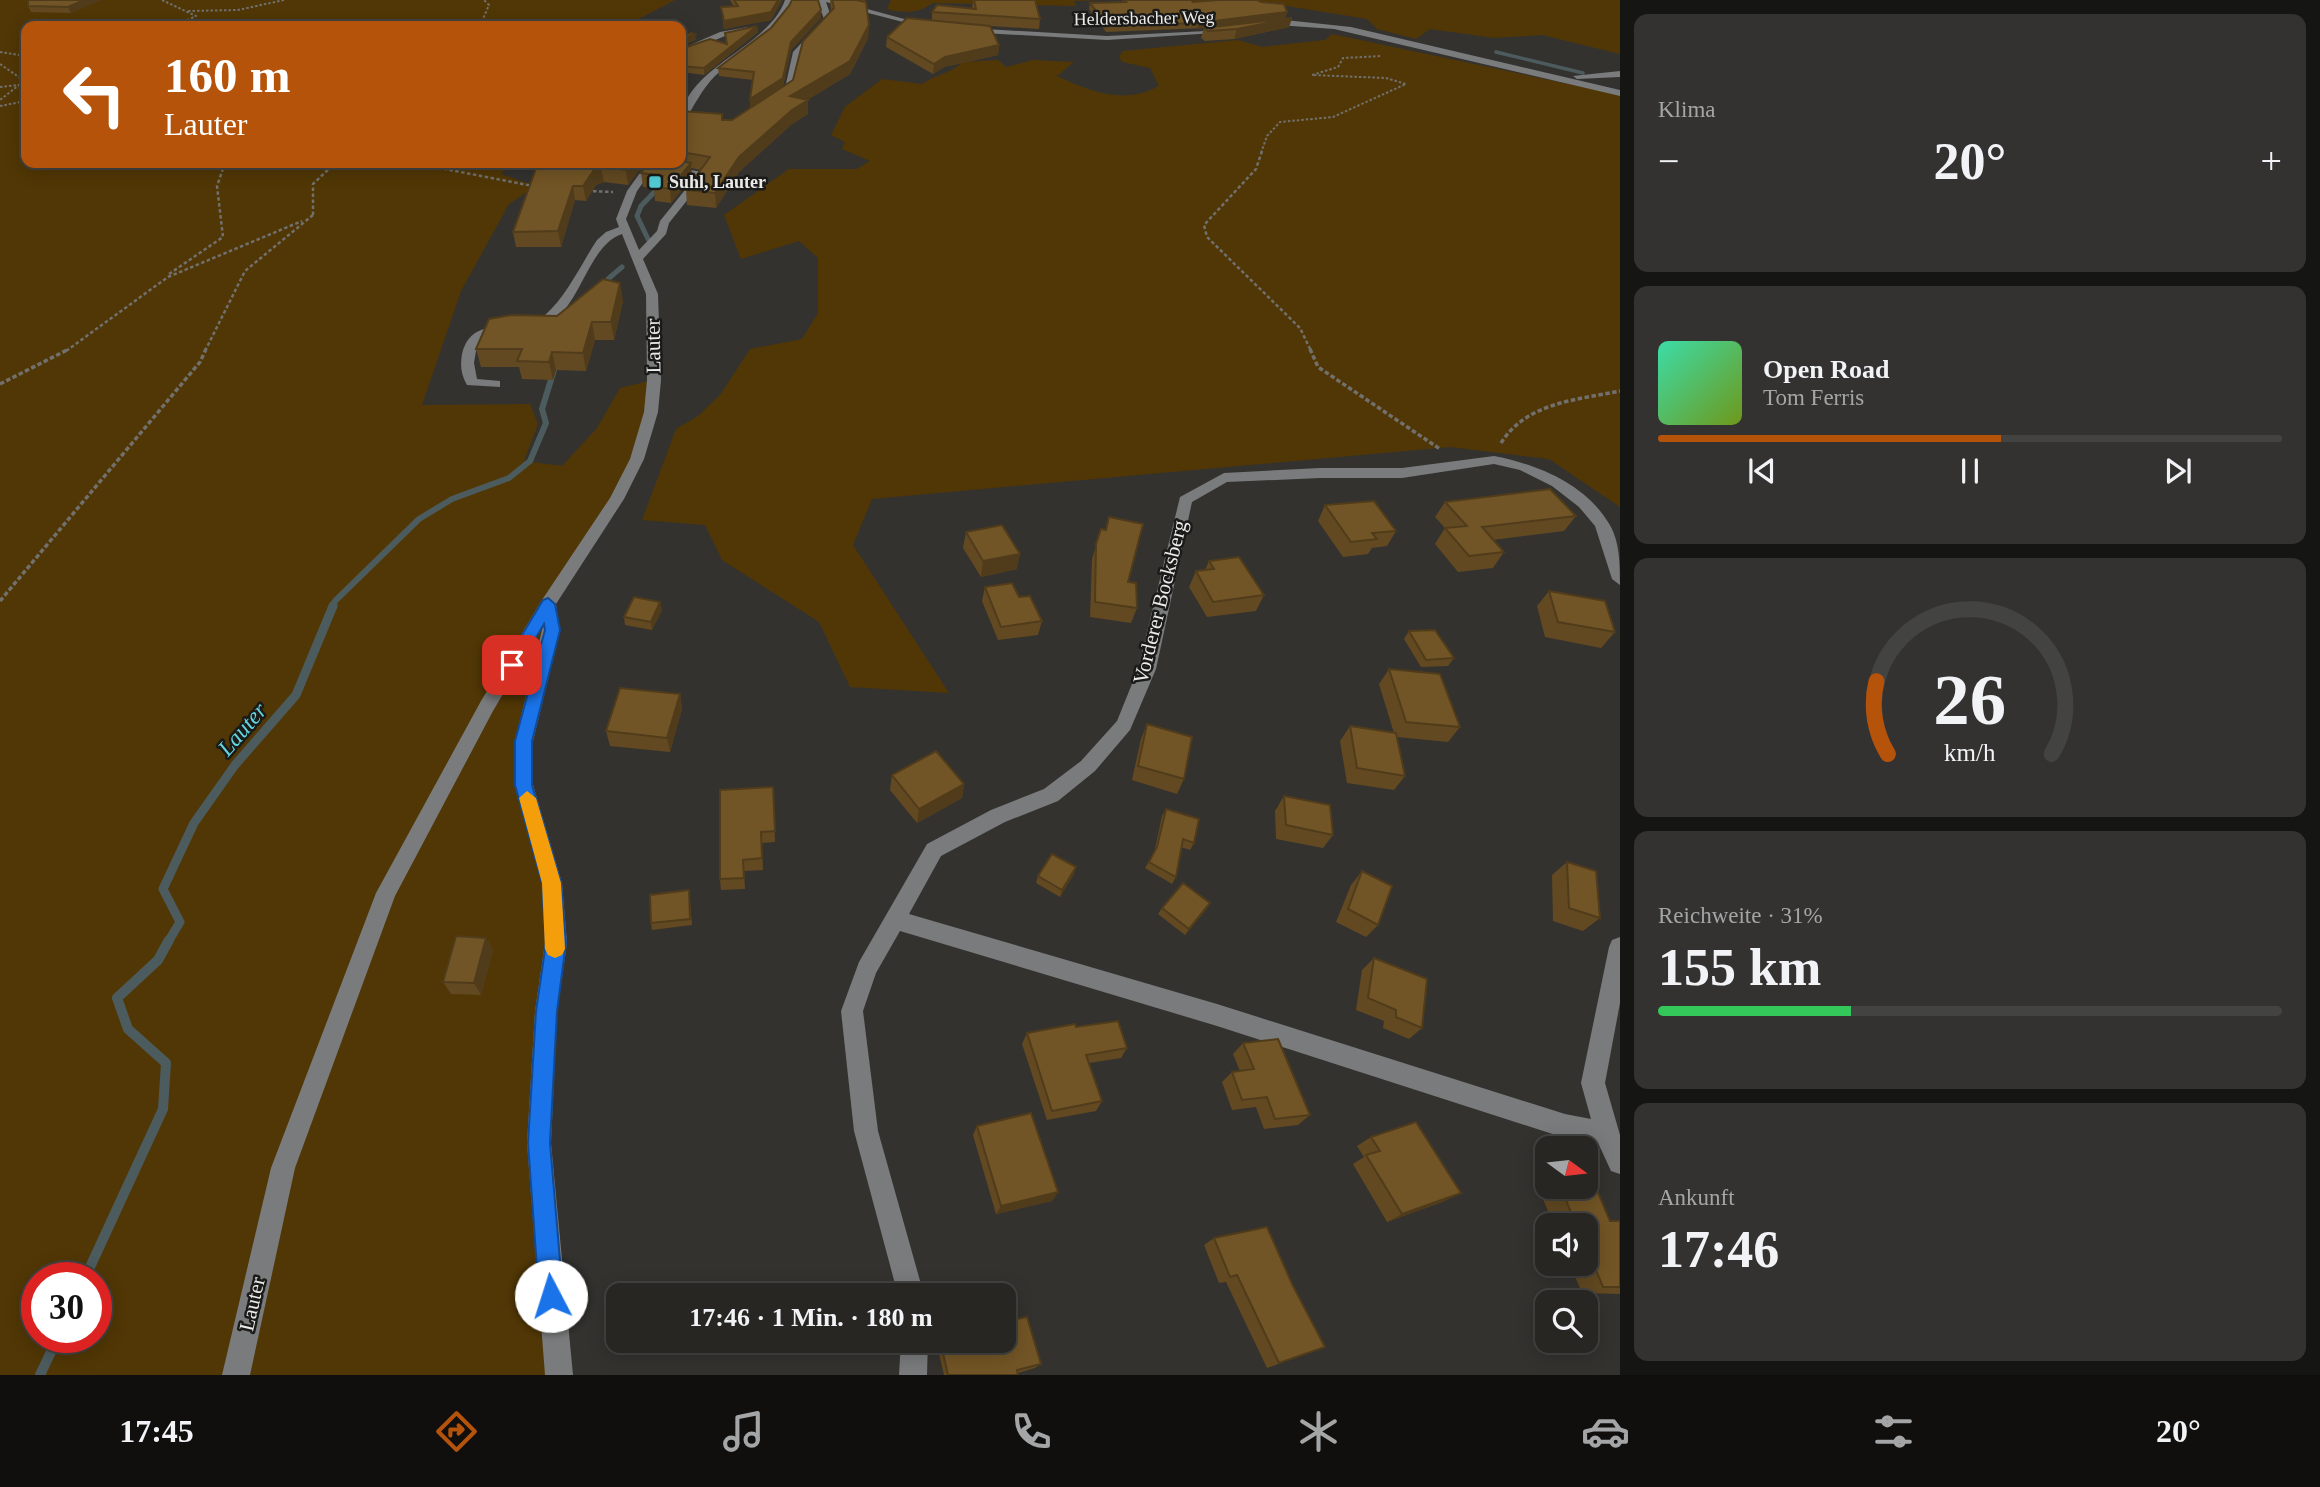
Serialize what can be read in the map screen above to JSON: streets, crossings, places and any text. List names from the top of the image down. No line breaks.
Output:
{"streets":{"street":["Heldersbacher Weg","Lauter","Vorderer Bocksberg"]},"water":["Lauter"],"places":{"transit":["Suhl, Lauter"]},"north":"right","page":{"tile":["Klima",["Reichweite · 31%","155 km"],["Ankunft","17:46"]],"turn":["160 m","Lauter"],"heat":["−","20°","+"],"song":["Open Road","Tom Ferris"],"limit":"30","trip":"17:46 · 1 Min. · 180 m","tabs":["17:45","20°"],"gauge":["26","km/h"]}}
